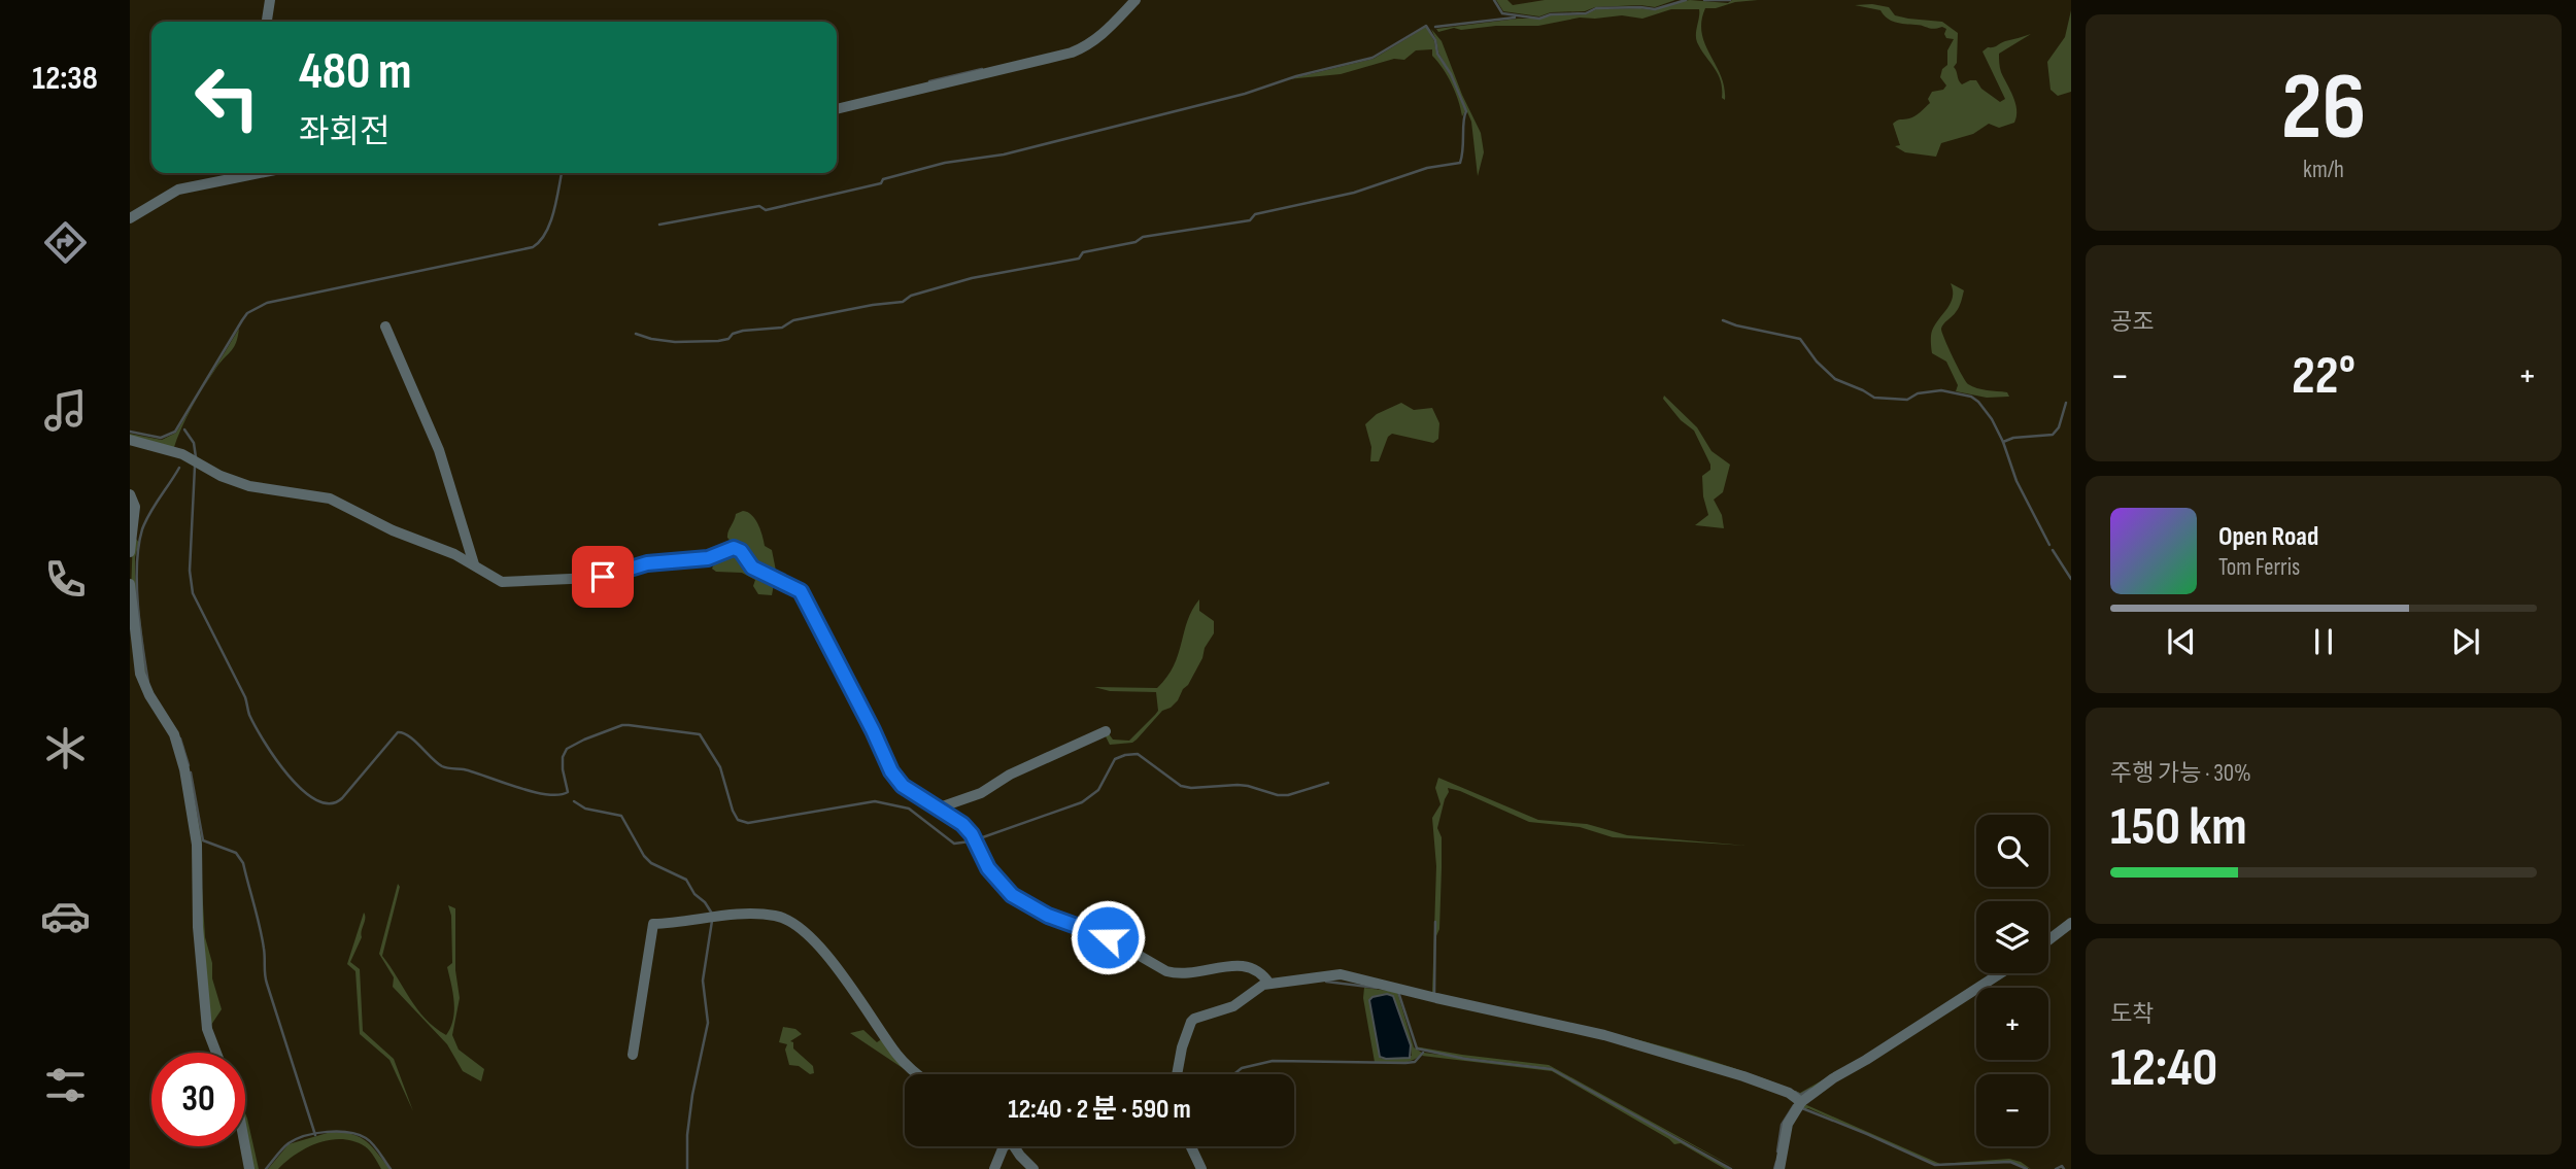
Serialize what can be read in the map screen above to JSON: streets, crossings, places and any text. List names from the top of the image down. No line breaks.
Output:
{"page":{"tabs":"12:38","tile":[["26","km/h"],"공조",["주행 가능 · 30%","150 km"],["도착","12:40"]],"turn":["480 m","좌회전"],"heat":["−","22°","+"],"song":["Open Road","Tom Ferris"],"map_buttons":["+","−"],"limit":"30","trip":"12:40 · 2 분 · 590 m"}}
